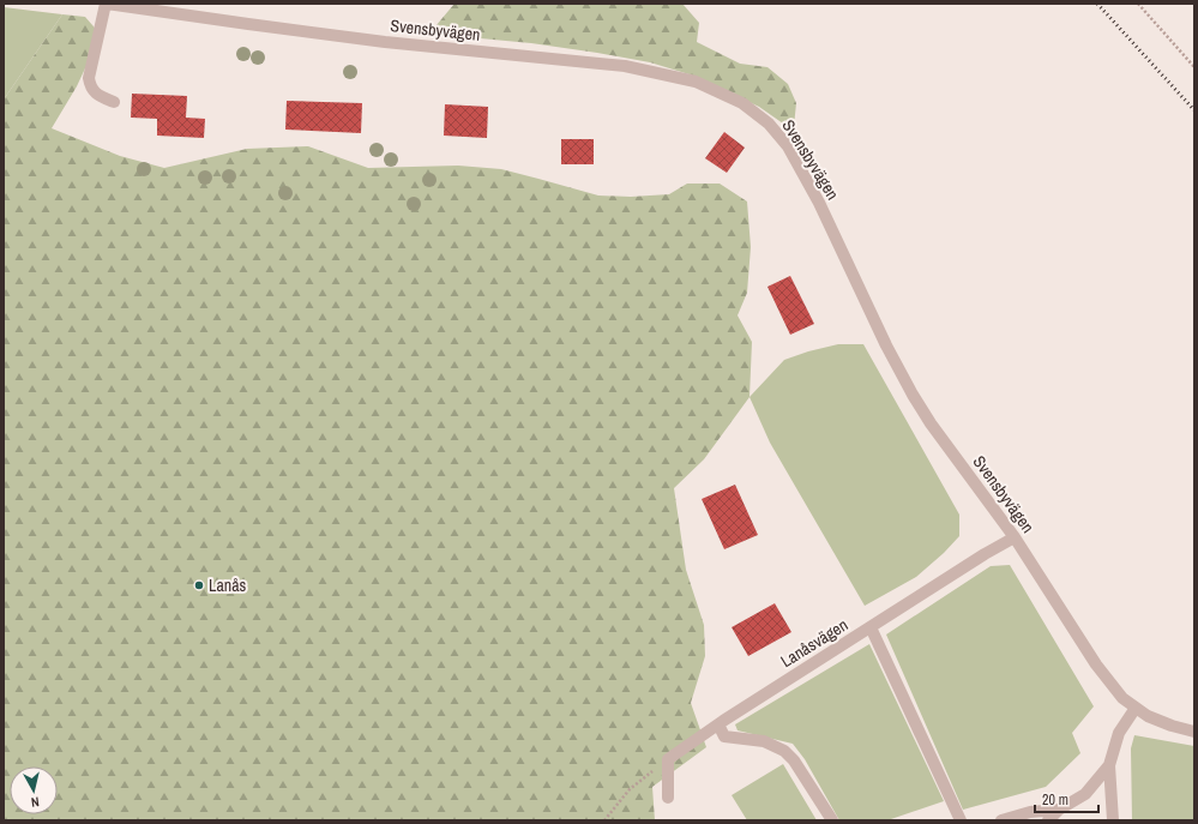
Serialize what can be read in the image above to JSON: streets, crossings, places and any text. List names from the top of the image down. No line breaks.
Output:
{"streets":{"street":["Svensbyvägen","Lanåsvägen"]},"crossings":[["Svensbyvägen","Lanåsvägen"]],"places":["Lanås"],"scale_bar":"20 m","north":"bottom"}
